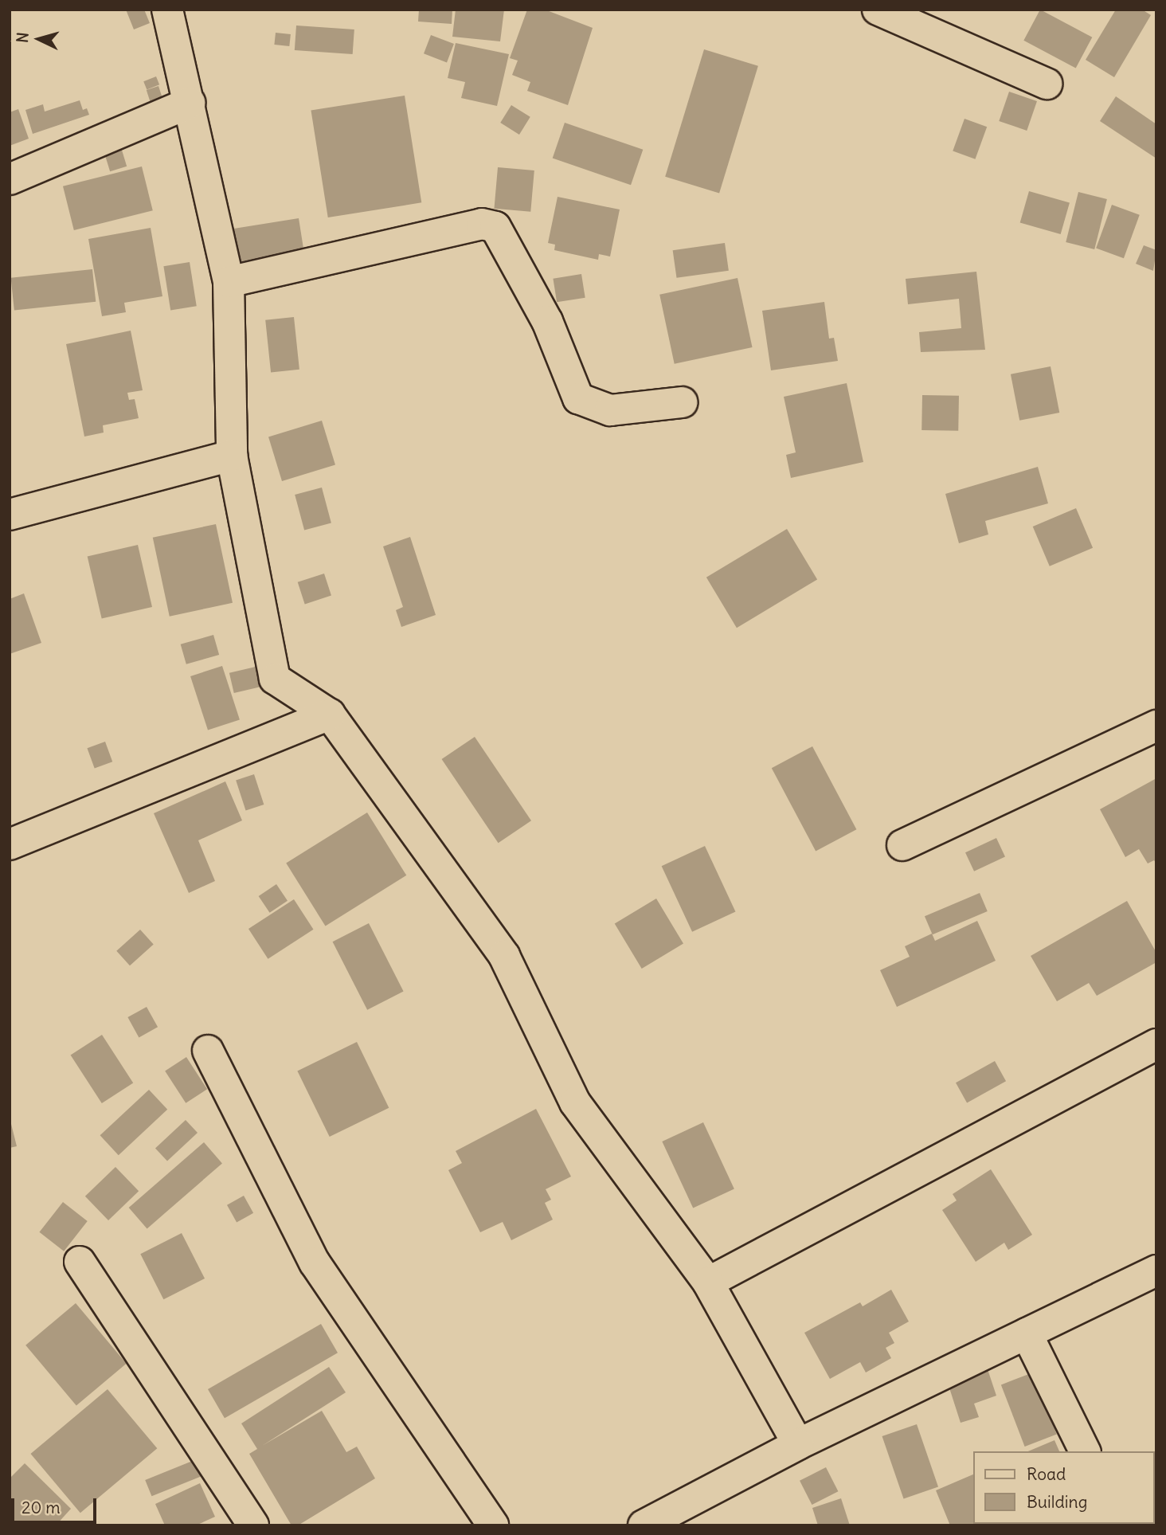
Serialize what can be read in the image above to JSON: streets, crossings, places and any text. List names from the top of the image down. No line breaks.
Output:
{"legend":["Road","Building"],"scale_bar":"20 m","north":"left"}
